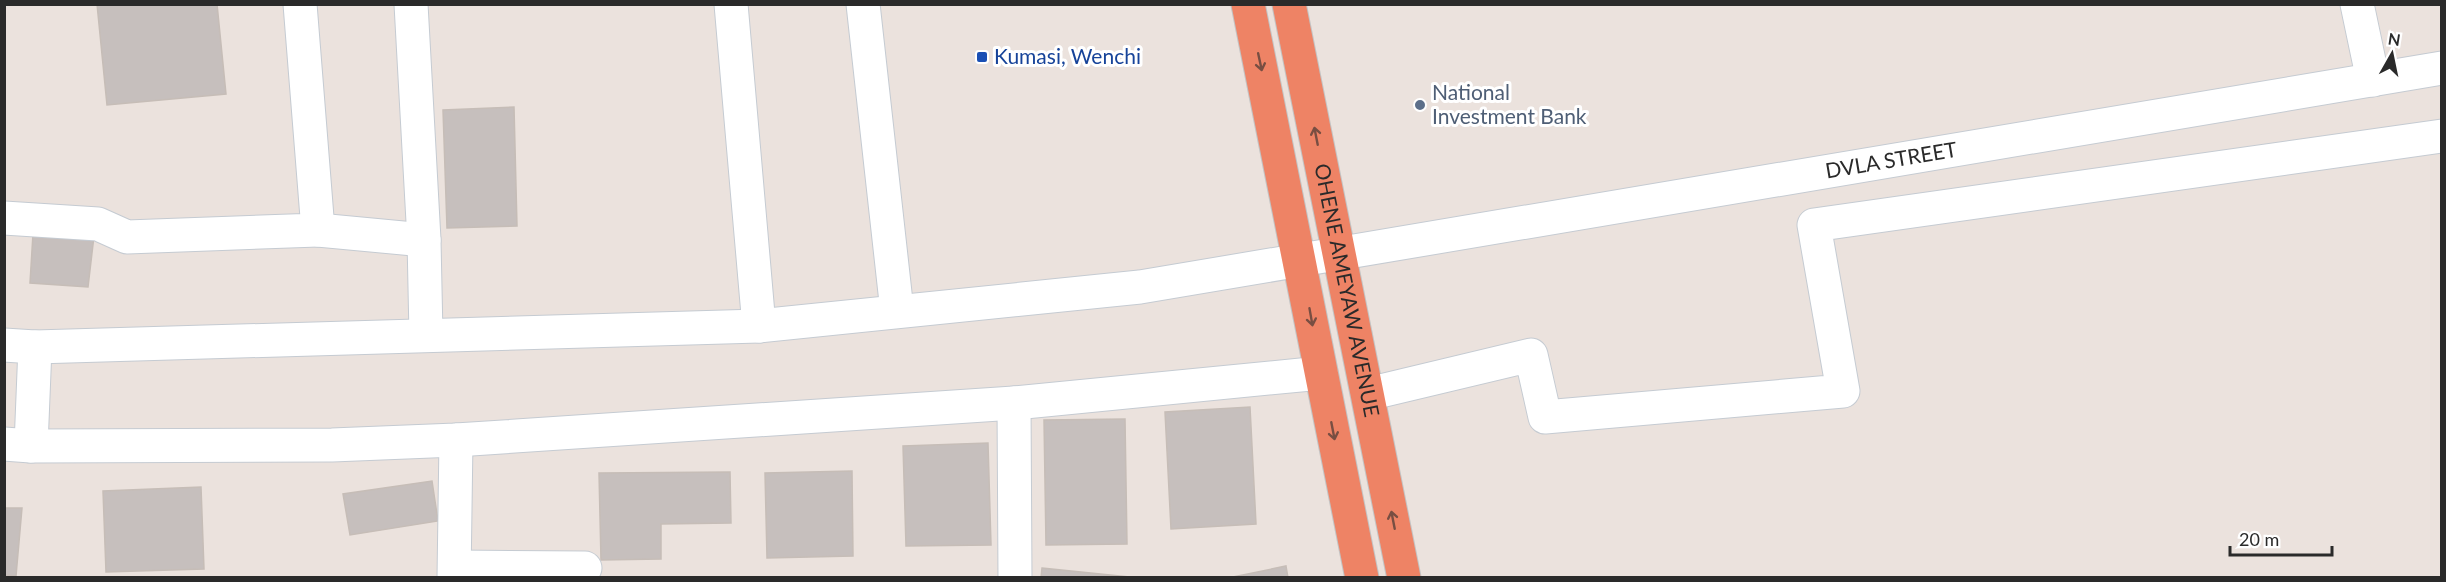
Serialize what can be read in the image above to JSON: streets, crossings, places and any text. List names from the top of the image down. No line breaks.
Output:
{"streets":{"highway":["OHENE AMEYAW AVENUE"],"street":["DVLA STREET"]},"crossings":[["DVLA STREET","OHENE AMEYAW AVENUE"]],"places":{"transit":["Kumasi, Wenchi"],"other":["National Investment Bank"]},"scale_bar":"20 m","north":"top"}
